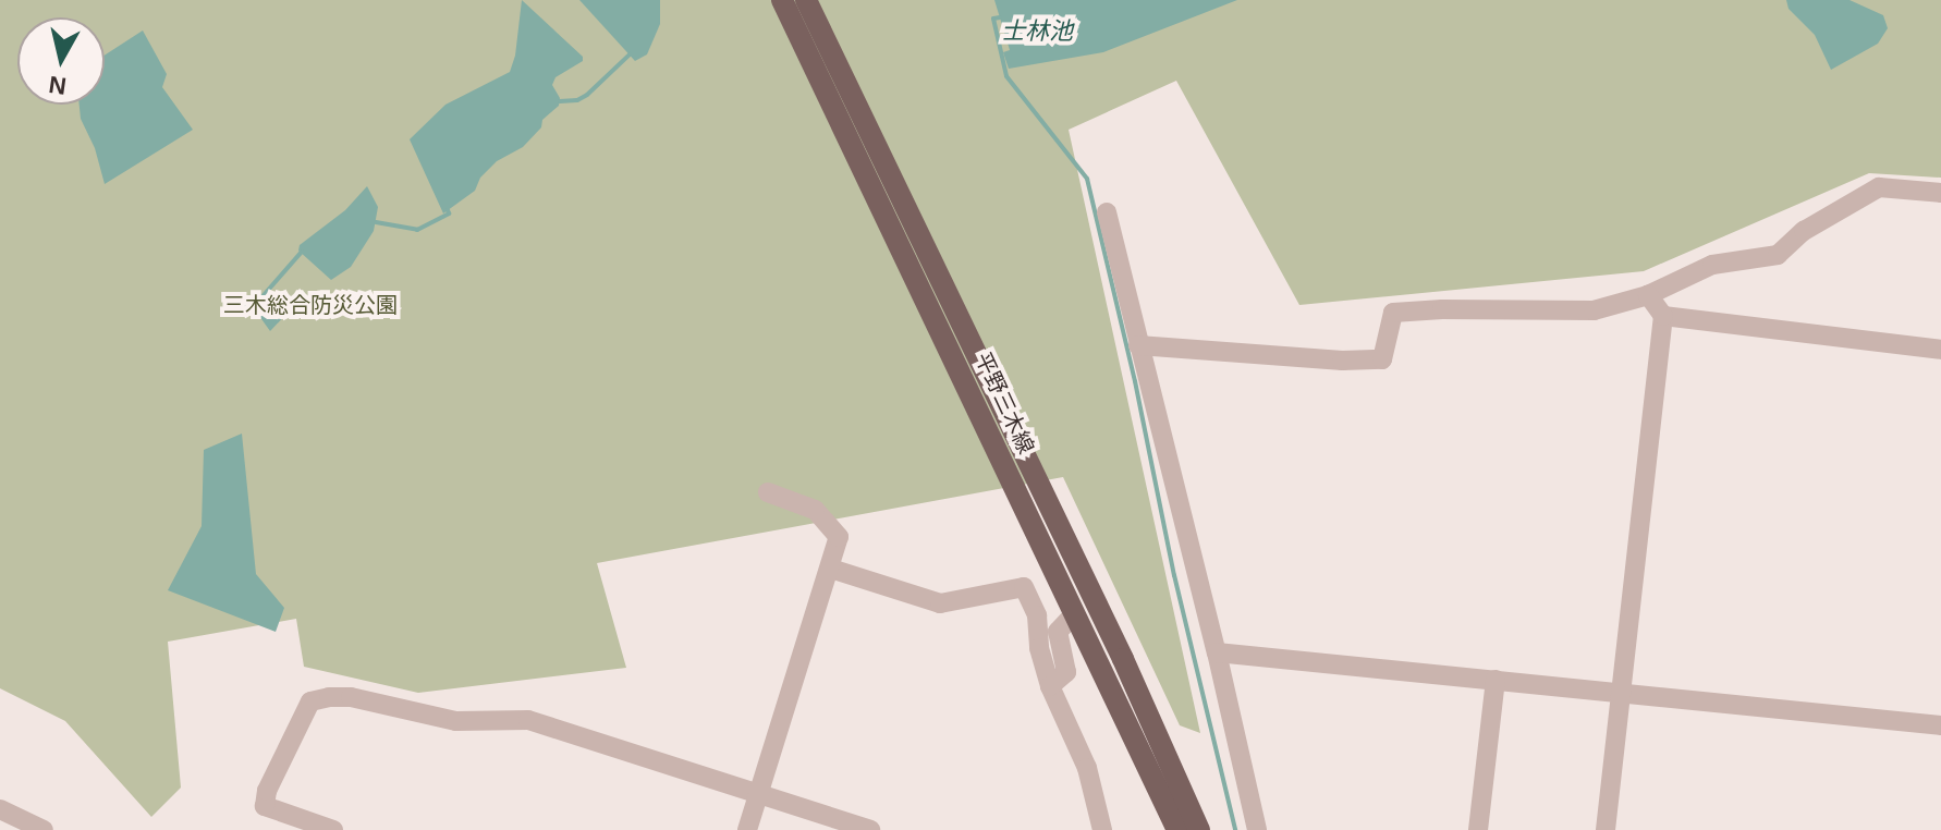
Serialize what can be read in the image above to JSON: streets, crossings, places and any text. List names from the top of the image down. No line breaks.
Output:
{"streets":{"main road":["平野三木線"]},"water":["士林池"],"parks":["三木総合防災公園"],"north":"bottom"}
